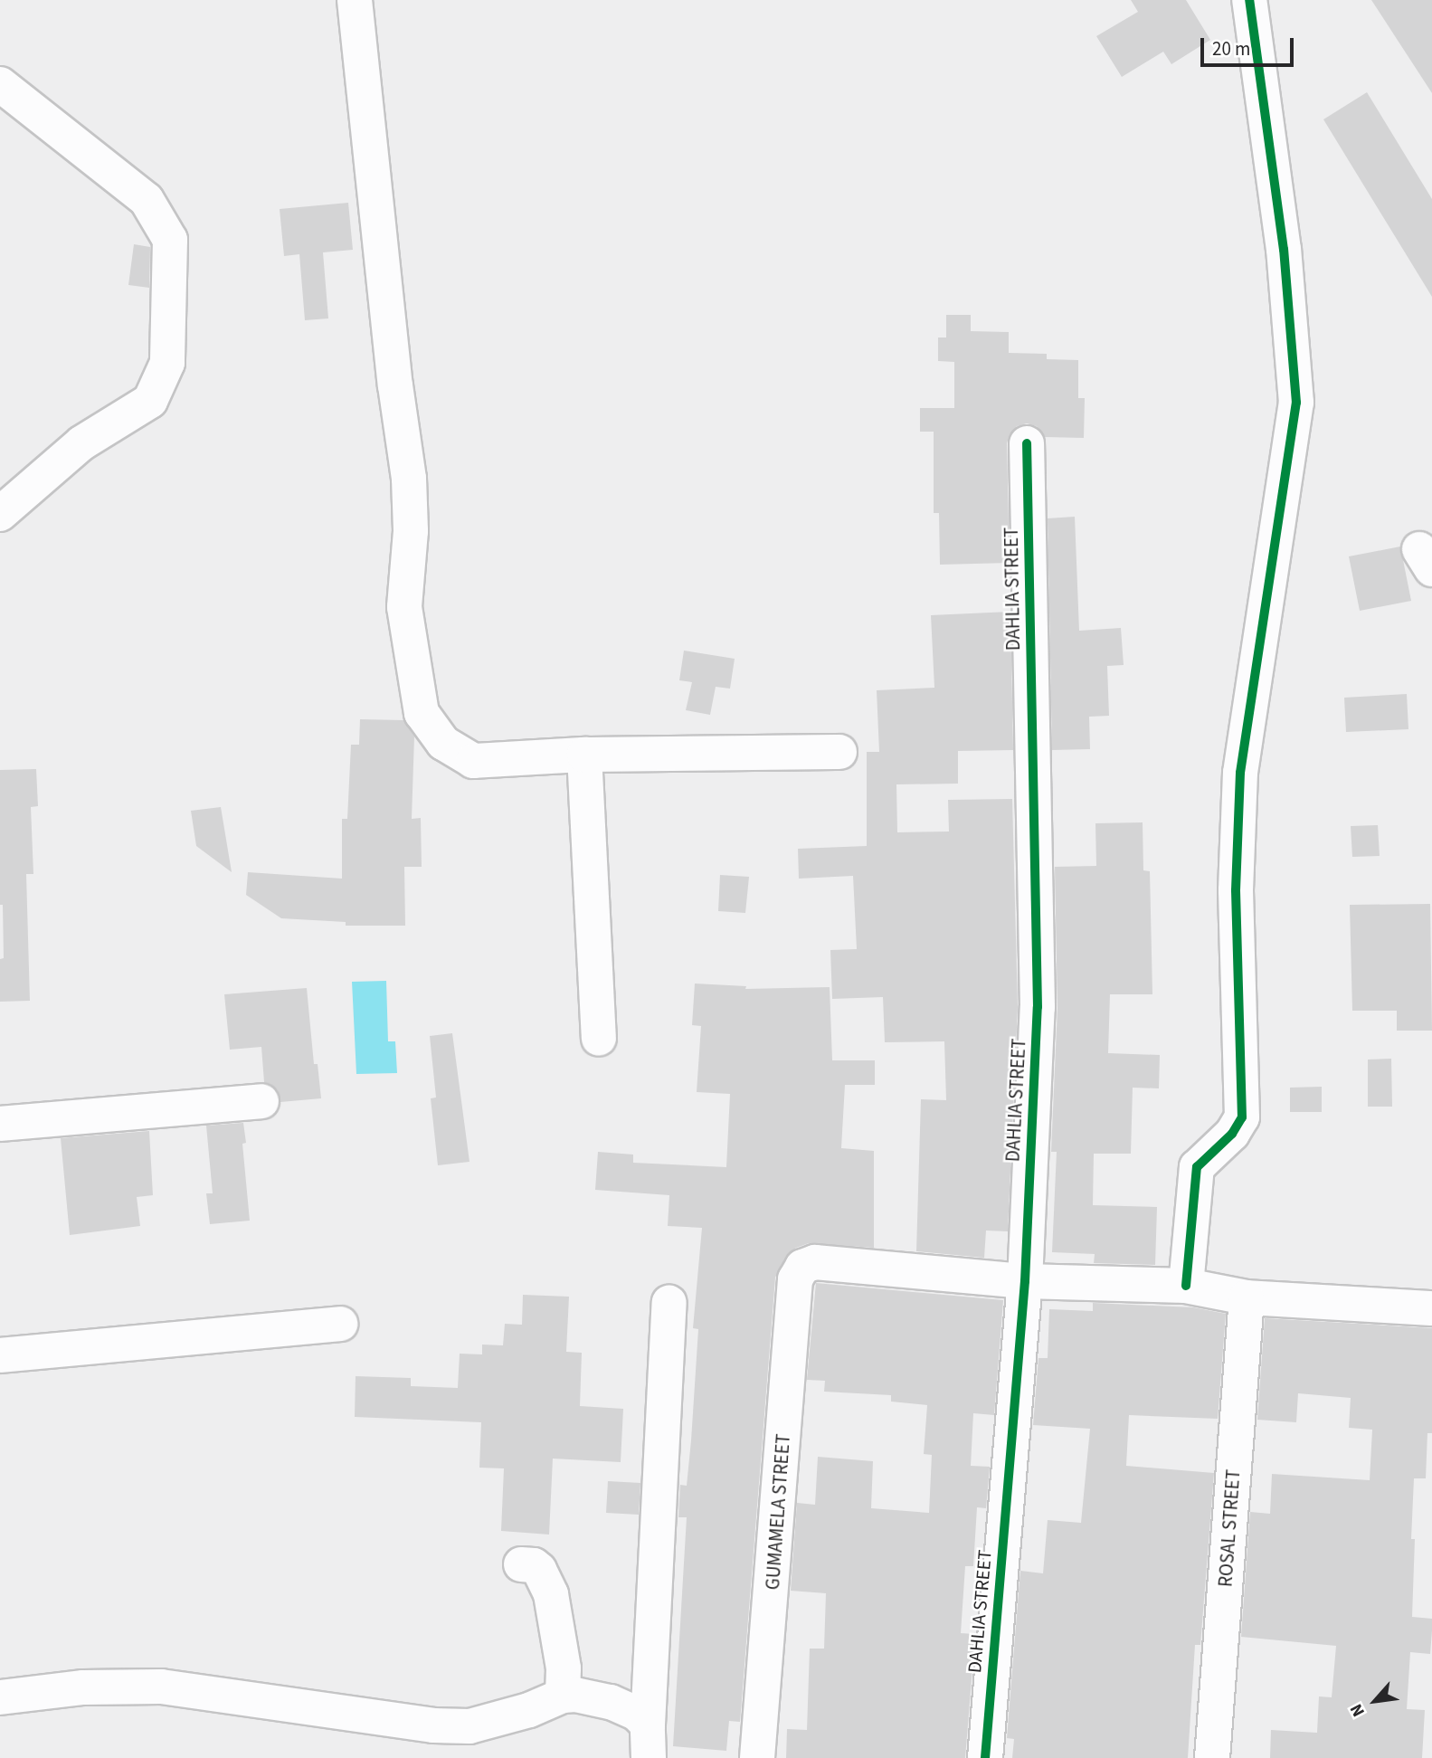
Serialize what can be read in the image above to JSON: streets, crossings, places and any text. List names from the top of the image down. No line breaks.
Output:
{"streets":{"street":["DAHLIA STREET","GUMAMELA STREET","ROSAL STREET"]},"crossings":[["DAHLIA STREET","GUMAMELA STREET"]],"scale_bar":"20 m","north":"bottom left"}
